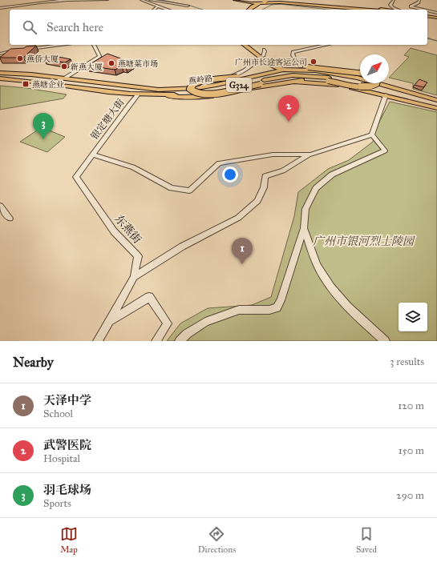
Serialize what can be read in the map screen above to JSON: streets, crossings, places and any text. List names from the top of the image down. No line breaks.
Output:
{"streets":{"highway":["燕岭路","G324"],"street":["银定塘大街","东燕街"]},"crossings":[["燕岭路","银定塘大街"],["银定塘大街","东燕街"]],"parks":["广州市银河烈士陵园"],"places":{"other":["燕侨大厦","广州市长途客运公司","燕塘菜市场","新燕大厦"],"transit":["燕塘企业"]},"north":"top right","page":{"search":"Search here","pins":["2","3","1"],"heading":["Nearby","3 results"],"list":[{"mark":"1","name":"天泽中学","note":"School","value":"120 m"},{"mark":"2","name":"武警医院","note":"Hospital","value":"150 m"},{"mark":"3","name":"羽毛球场","note":"Sports","value":"290 m"}],"nav":["Map","Directions","Saved"]}}
